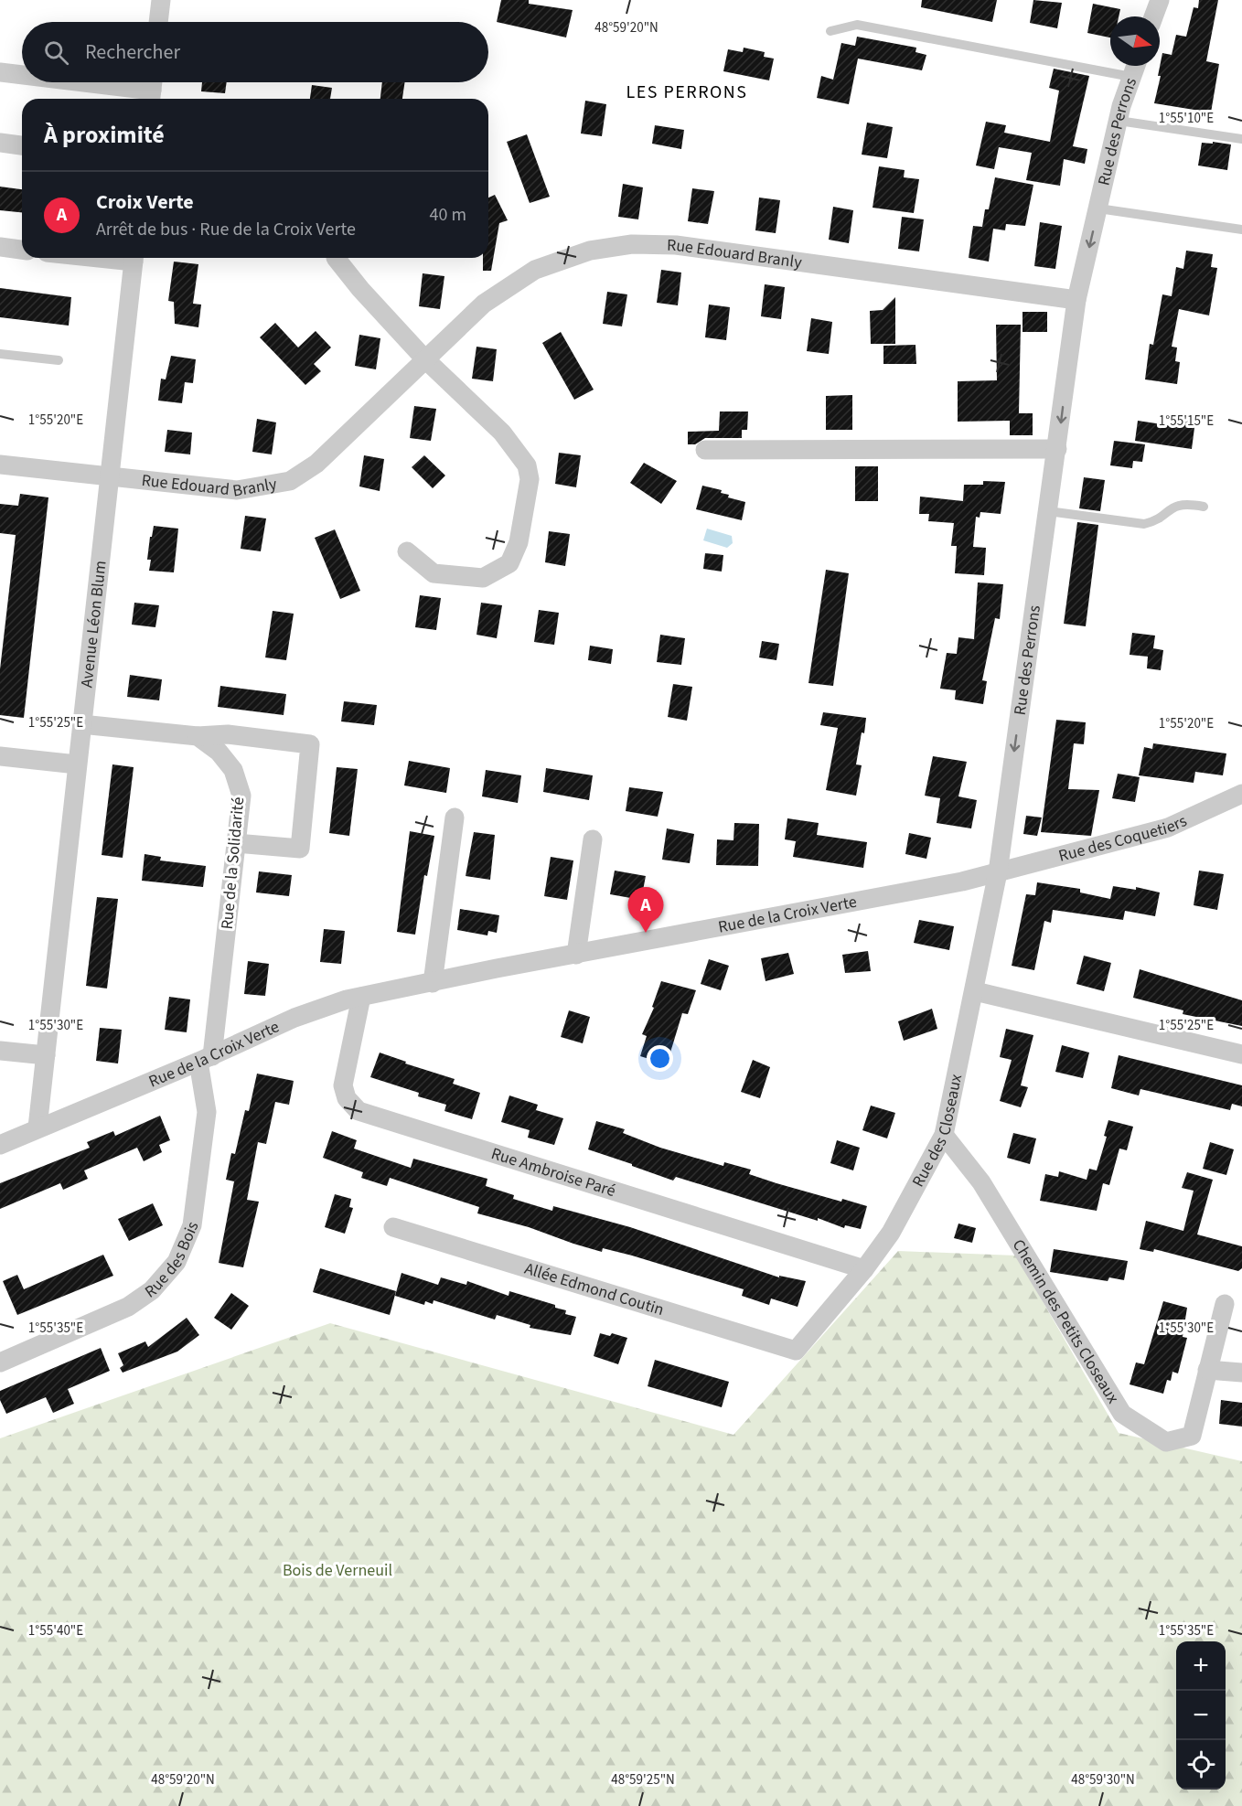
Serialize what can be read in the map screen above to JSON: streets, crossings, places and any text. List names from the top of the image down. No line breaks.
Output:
{"streets":{"street":["Rue des Perrons","Rue Edouard Branly","Avenue Léon Blum","Rue des Coquetiers","Rue de la Solidarité","Rue de la Croix Verte","Rue des Closeaux","Rue Ambroise Paré","Rue des Bois","Allée Edmond Coutin","Chemin des Petits Closeaux"]},"crossings":[["Rue des Perrons","Rue Edouard Branly"],["Rue des Perrons","Rue des Coquetiers"],["Rue des Perrons","Rue de la Croix Verte"],["Rue des Perrons","Rue des Closeaux"],["Rue Edouard Branly","Avenue Léon Blum"],["Avenue Léon Blum","Rue de la Croix Verte"],["Rue des Coquetiers","Rue de la Croix Verte"],["Rue des Coquetiers","Rue des Closeaux"],["Rue de la Solidarité","Rue de la Croix Verte"],["Rue de la Solidarité","Rue des Bois"],["Rue de la Croix Verte","Rue des Closeaux"],["Rue de la Croix Verte","Rue Ambroise Paré"],["Rue de la Croix Verte","Rue des Bois"],["Rue des Closeaux","Rue Ambroise Paré"],["Rue des Closeaux","Allée Edmond Coutin"],["Rue des Closeaux","Chemin des Petits Closeaux"]],"one_way":["Rue des Perrons"],"districts":["LES PERRONS"],"parks":["Bois de Verneuil"],"north":"right","page":{"search":"Rechercher","heading":"À proximité","list":[{"mark":"A","name":"Croix Verte","note":"Arrêt de bus · Rue de la Croix Verte","value":"40 m"}],"pins":"A","map_buttons":["+","−"]},"coordinates":["48°59'20\"N","1°55'10\"E","1°55'20\"E","1°55'15\"E","1°55'25\"E","1°55'30\"E","1°55'35\"E","1°55'40\"E","48°59'25\"N","48°59'30\"N"]}
